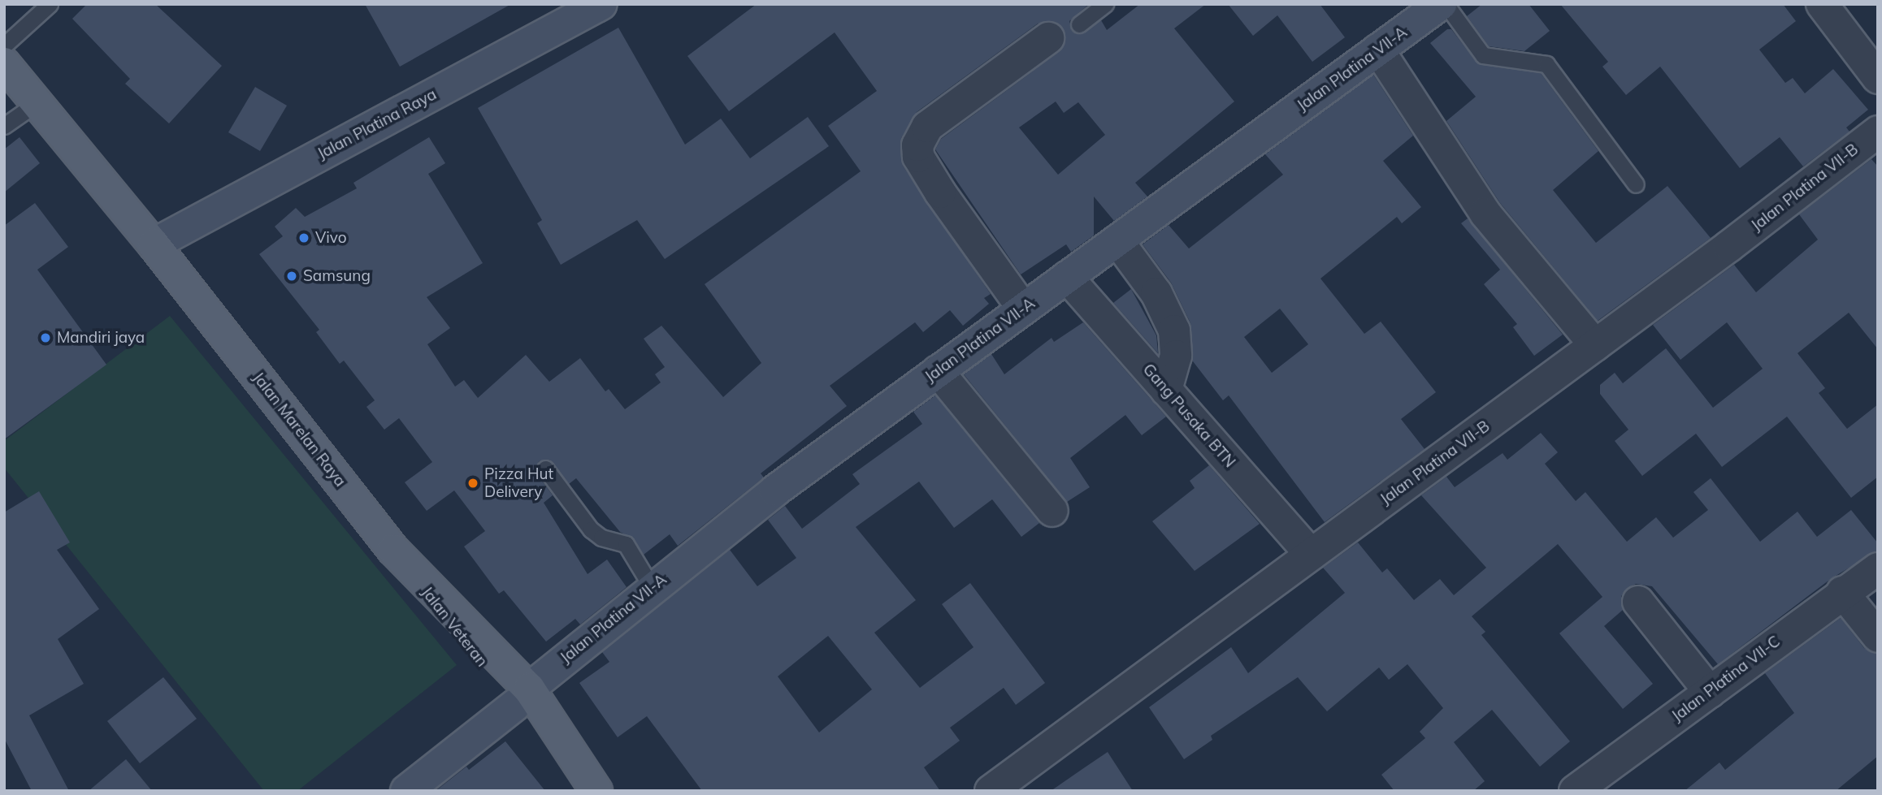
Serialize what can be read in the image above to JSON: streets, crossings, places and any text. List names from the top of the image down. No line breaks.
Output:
{"streets":{"main road":["Jalan Platina VII-A","Jalan Platina Raya","Jalan Marelan Raya"],"street":["Jalan Platina VII-B","Gang Pusaka BTN","Jalan Platina VII-C"]},"crossings":[["Jalan Platina VII-A","Gang Pusaka BTN"],["Jalan Platina VII-A","Jalan Marelan Raya"],["Jalan Platina Raya","Jalan Marelan Raya"],["Jalan Platina VII-B","Gang Pusaka BTN"]],"places":["Vivo","Samsung","Mandiri jaya","Pizza Hut Delivery"]}
